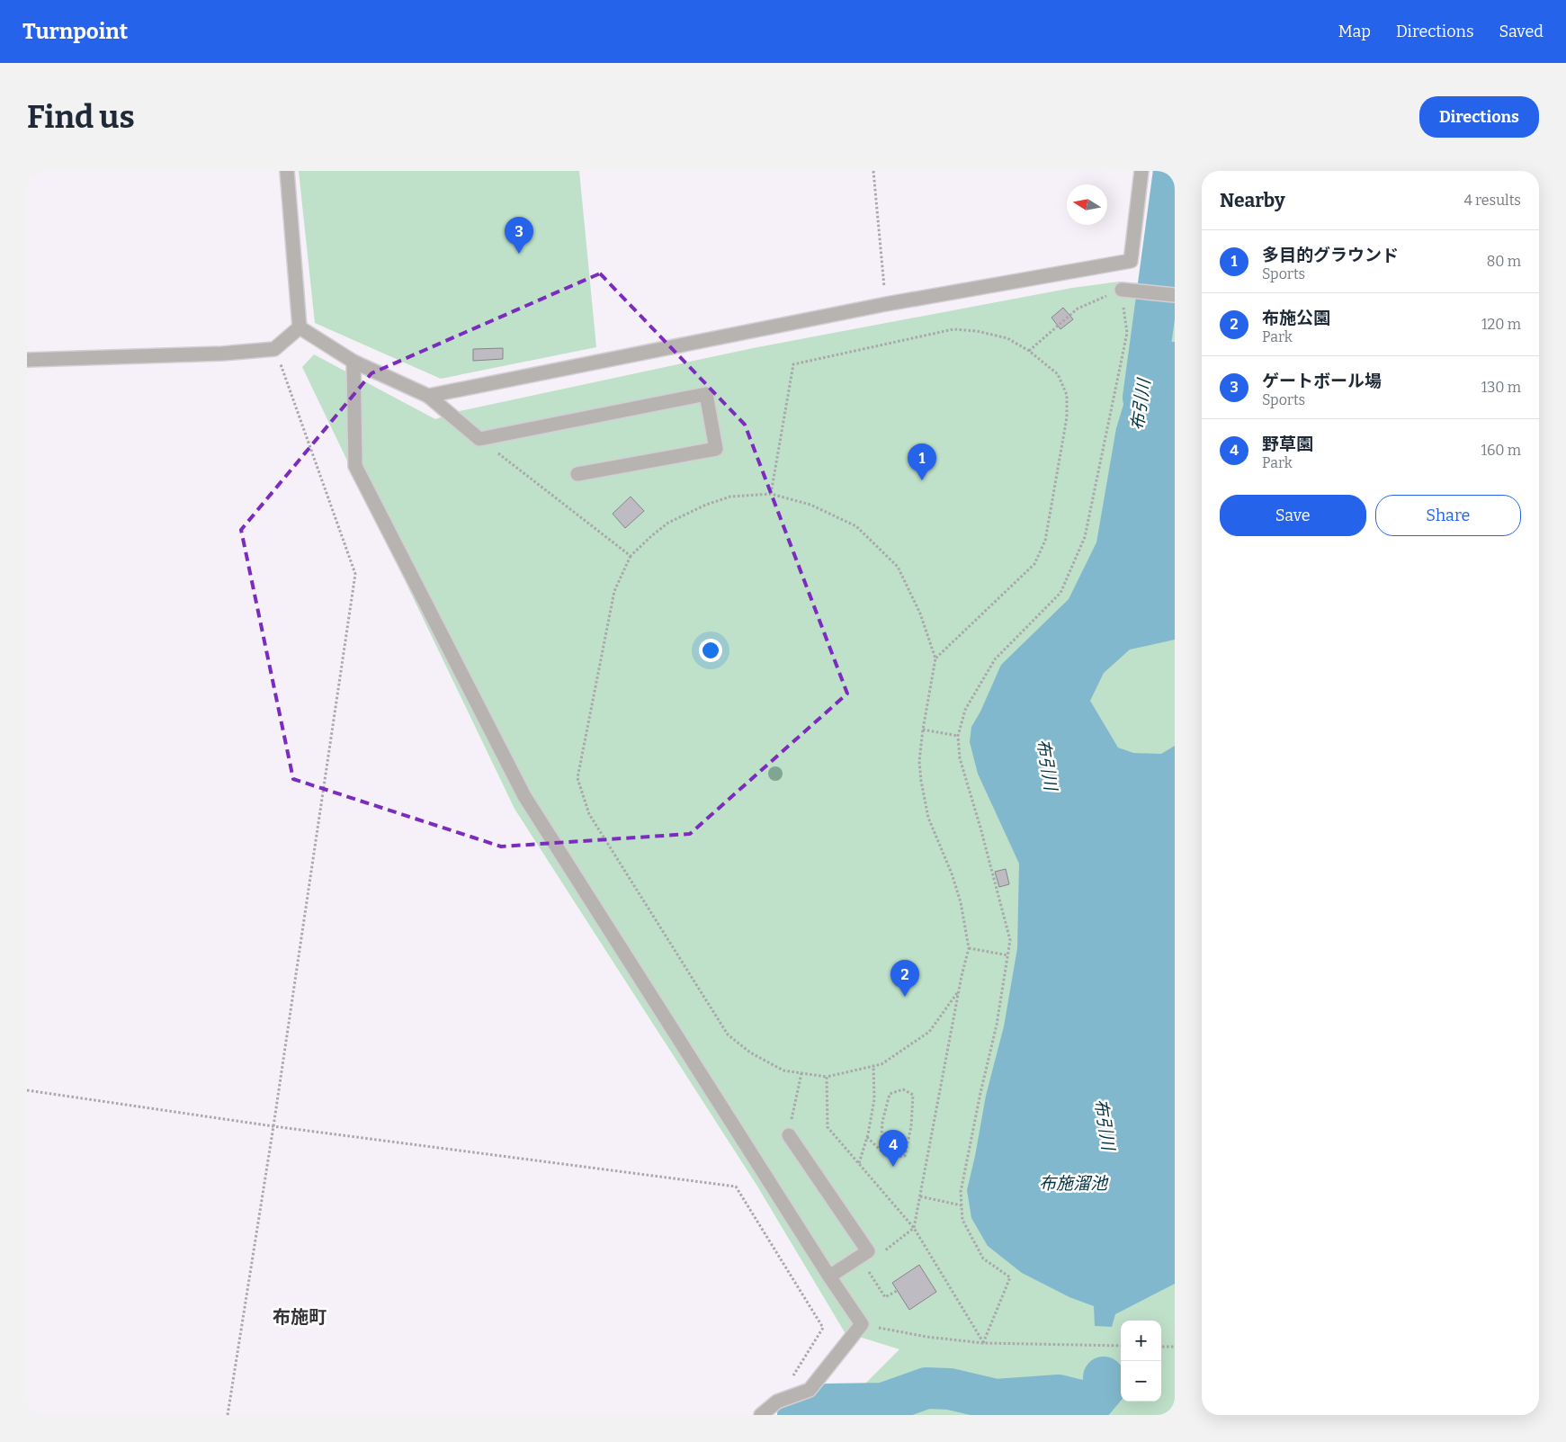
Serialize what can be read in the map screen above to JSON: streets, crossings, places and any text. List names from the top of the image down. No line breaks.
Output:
{"districts":["布施町"],"water":["布引川","布施溜池"],"north":"left","page":{"header":"Turnpoint","nav":["Map","Directions","Saved"],"buttons":["Directions",["Save","Share"]],"title":"Find us","heading":["Nearby","4 results"],"pins":["3","1","2","4"],"list":[{"mark":"1","name":"多目的グラウンド","note":"Sports","value":"80 m"},{"mark":"2","name":"布施公園","note":"Park","value":"120 m"},{"mark":"3","name":"ゲートボール場","note":"Sports","value":"130 m"},{"mark":"4","name":"野草園","note":"Park","value":"160 m"}],"map_buttons":["+","−"]}}
